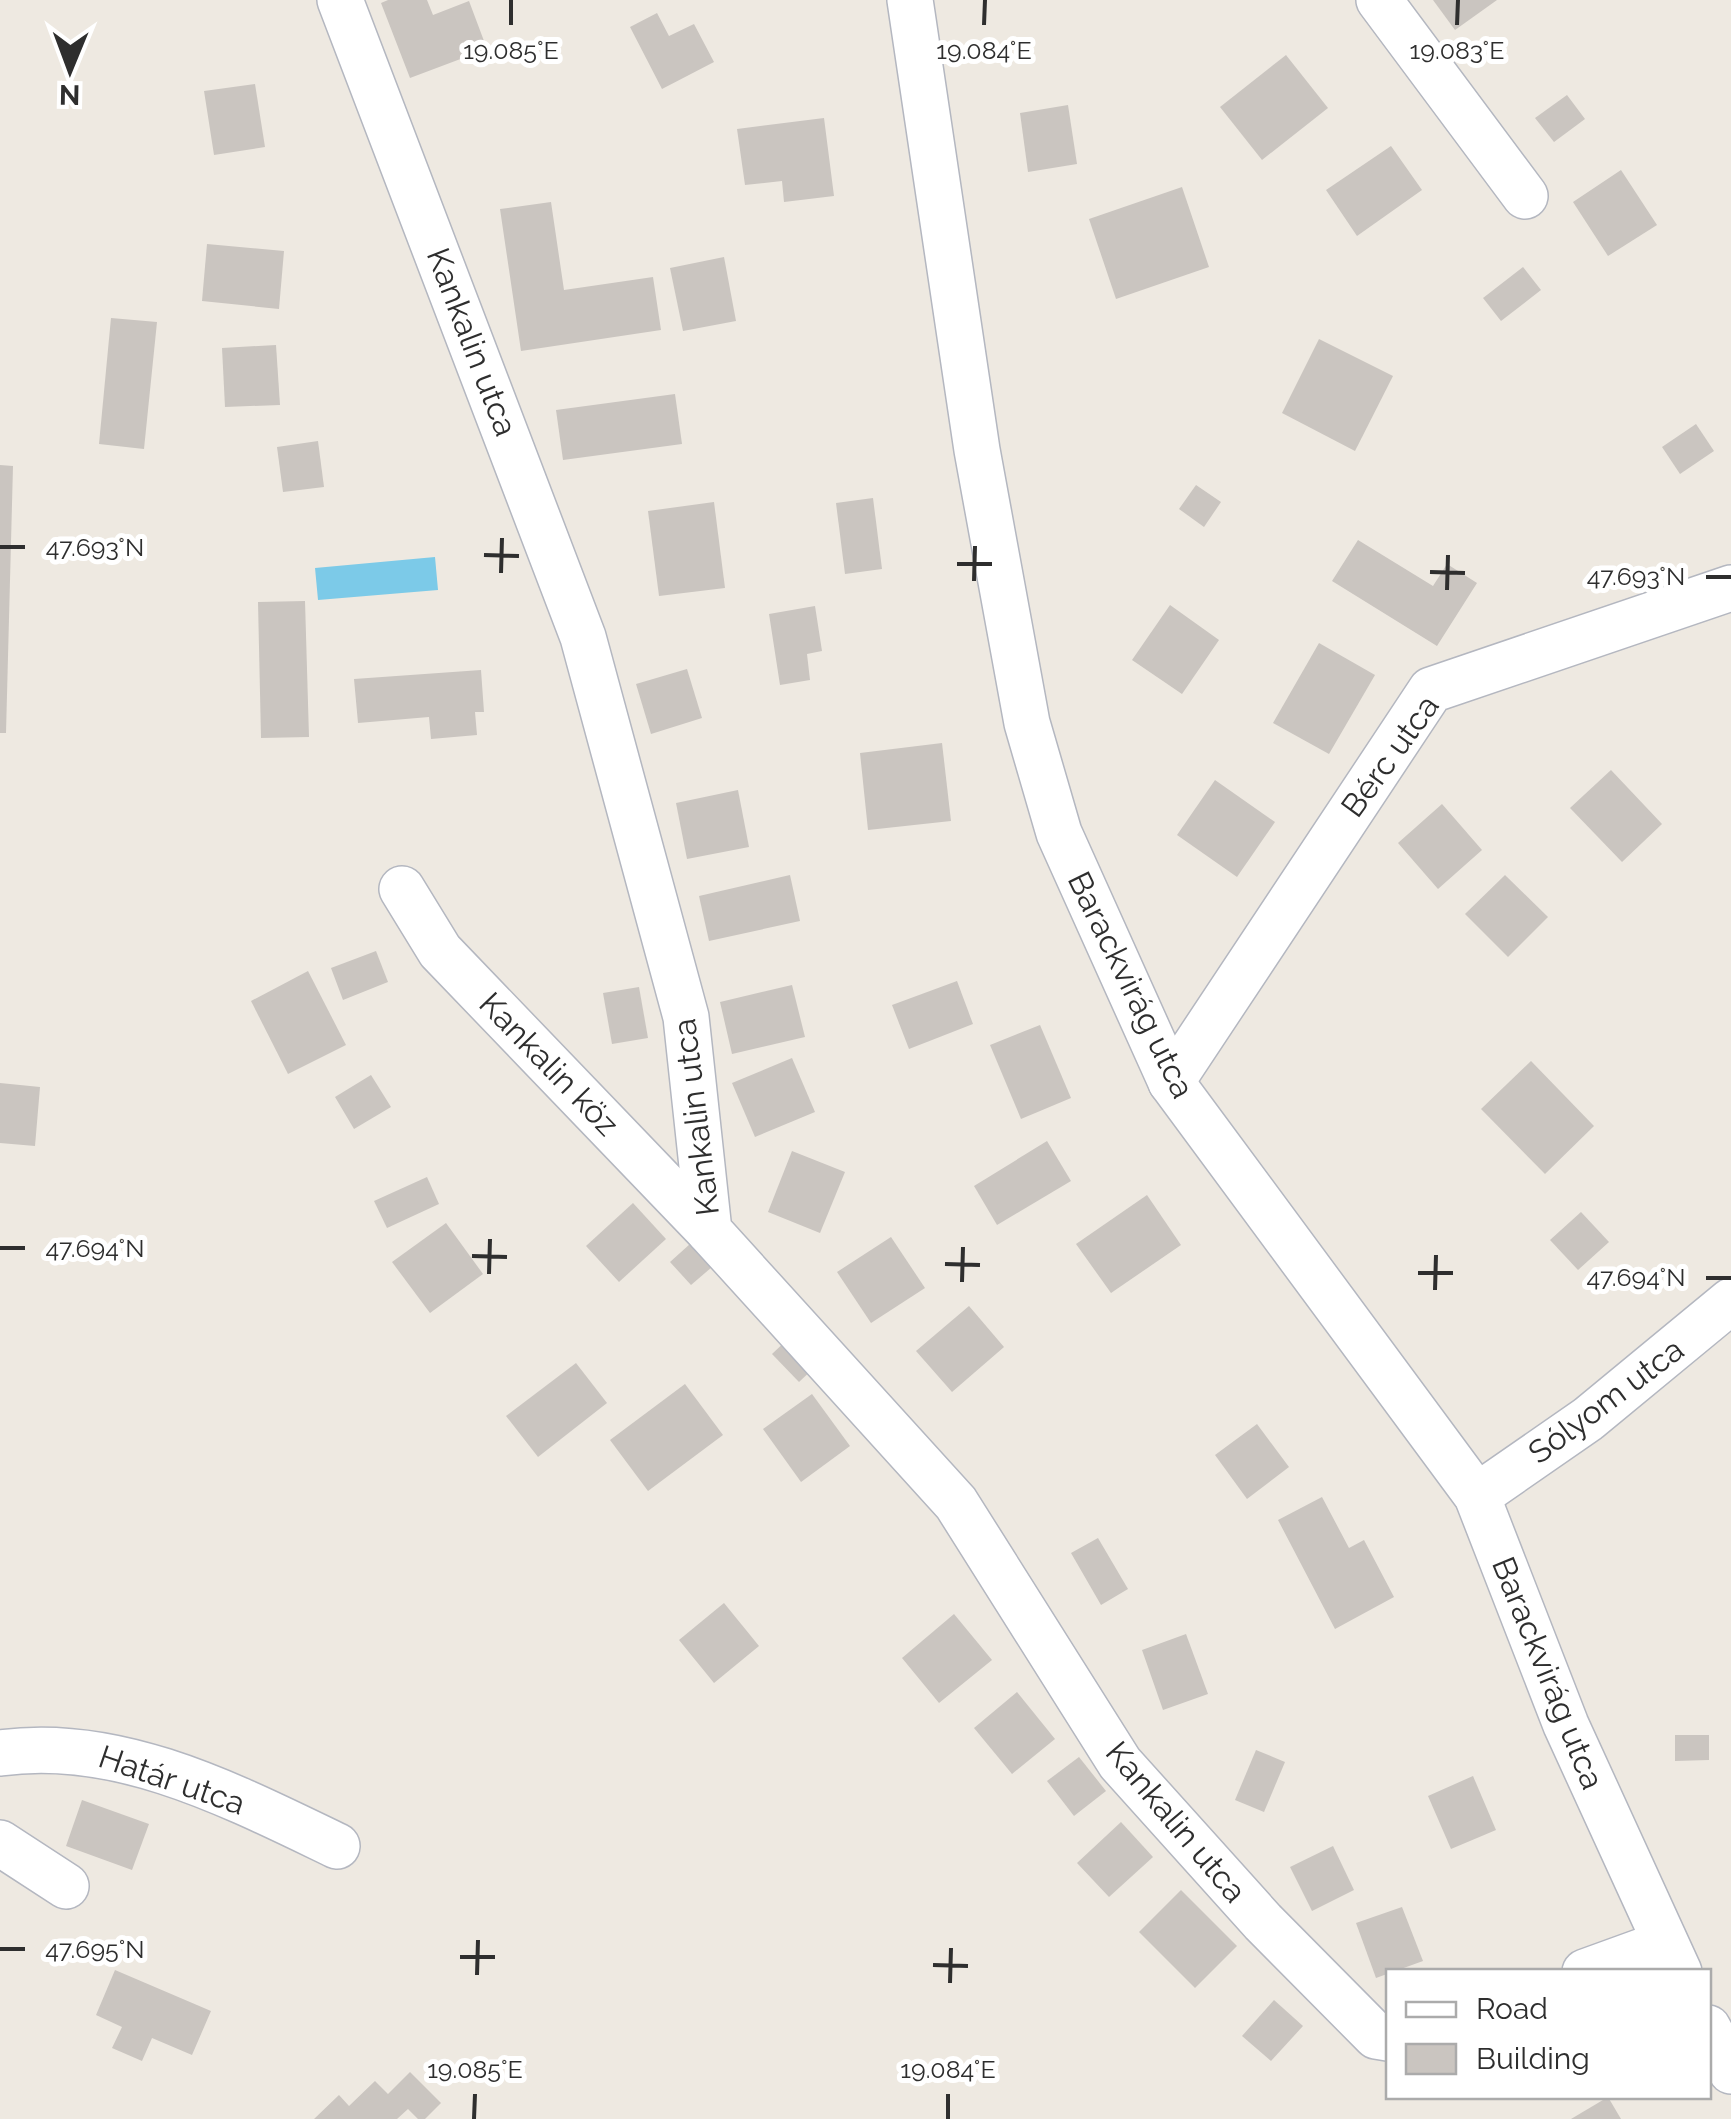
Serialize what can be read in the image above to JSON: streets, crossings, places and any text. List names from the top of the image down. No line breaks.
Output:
{"streets":{"street":["Kankalin utca","Bérc utca","Barackvirág utca","Kankalin köz","Sólyom utca","Határ utca"]},"crossings":[["Kankalin utca","Kankalin köz"],["Bérc utca","Barackvirág utca"],["Barackvirág utca","Sólyom utca"]],"legend":["Road","Building"],"north":"bottom","coordinates":["19.085°E","19.084°E","19.083°E","47.693°N","47.694°N","47.695°N"]}
